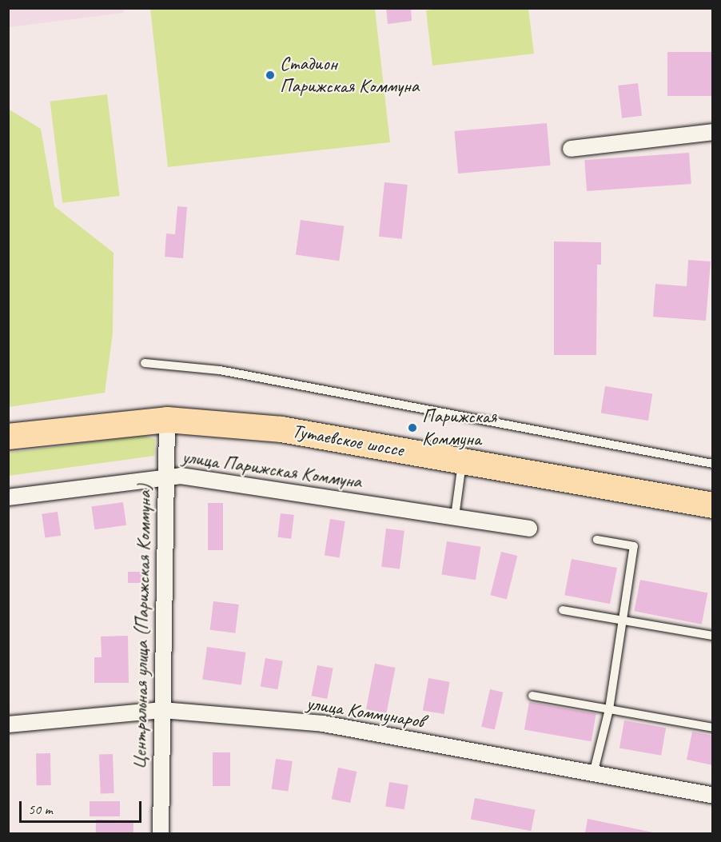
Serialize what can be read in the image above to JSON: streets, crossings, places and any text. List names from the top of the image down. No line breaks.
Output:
{"streets":{"main road":["Тутаевское шоссе"],"street":["улица Парижская Коммуна","Центральная улица (Парижская Коммуна)","улица Коммунаров"]},"crossings":[["Тутаевское шоссе","Центральная улица (Парижская Коммуна)"],["улица Парижская Коммуна","Центральная улица (Парижская Коммуна)"],["Центральная улица (Парижская Коммуна)","улица Коммунаров"]],"places":["Стадион Парижская Коммуна","Парижская Коммуна"],"scale_bar":"50 m"}
